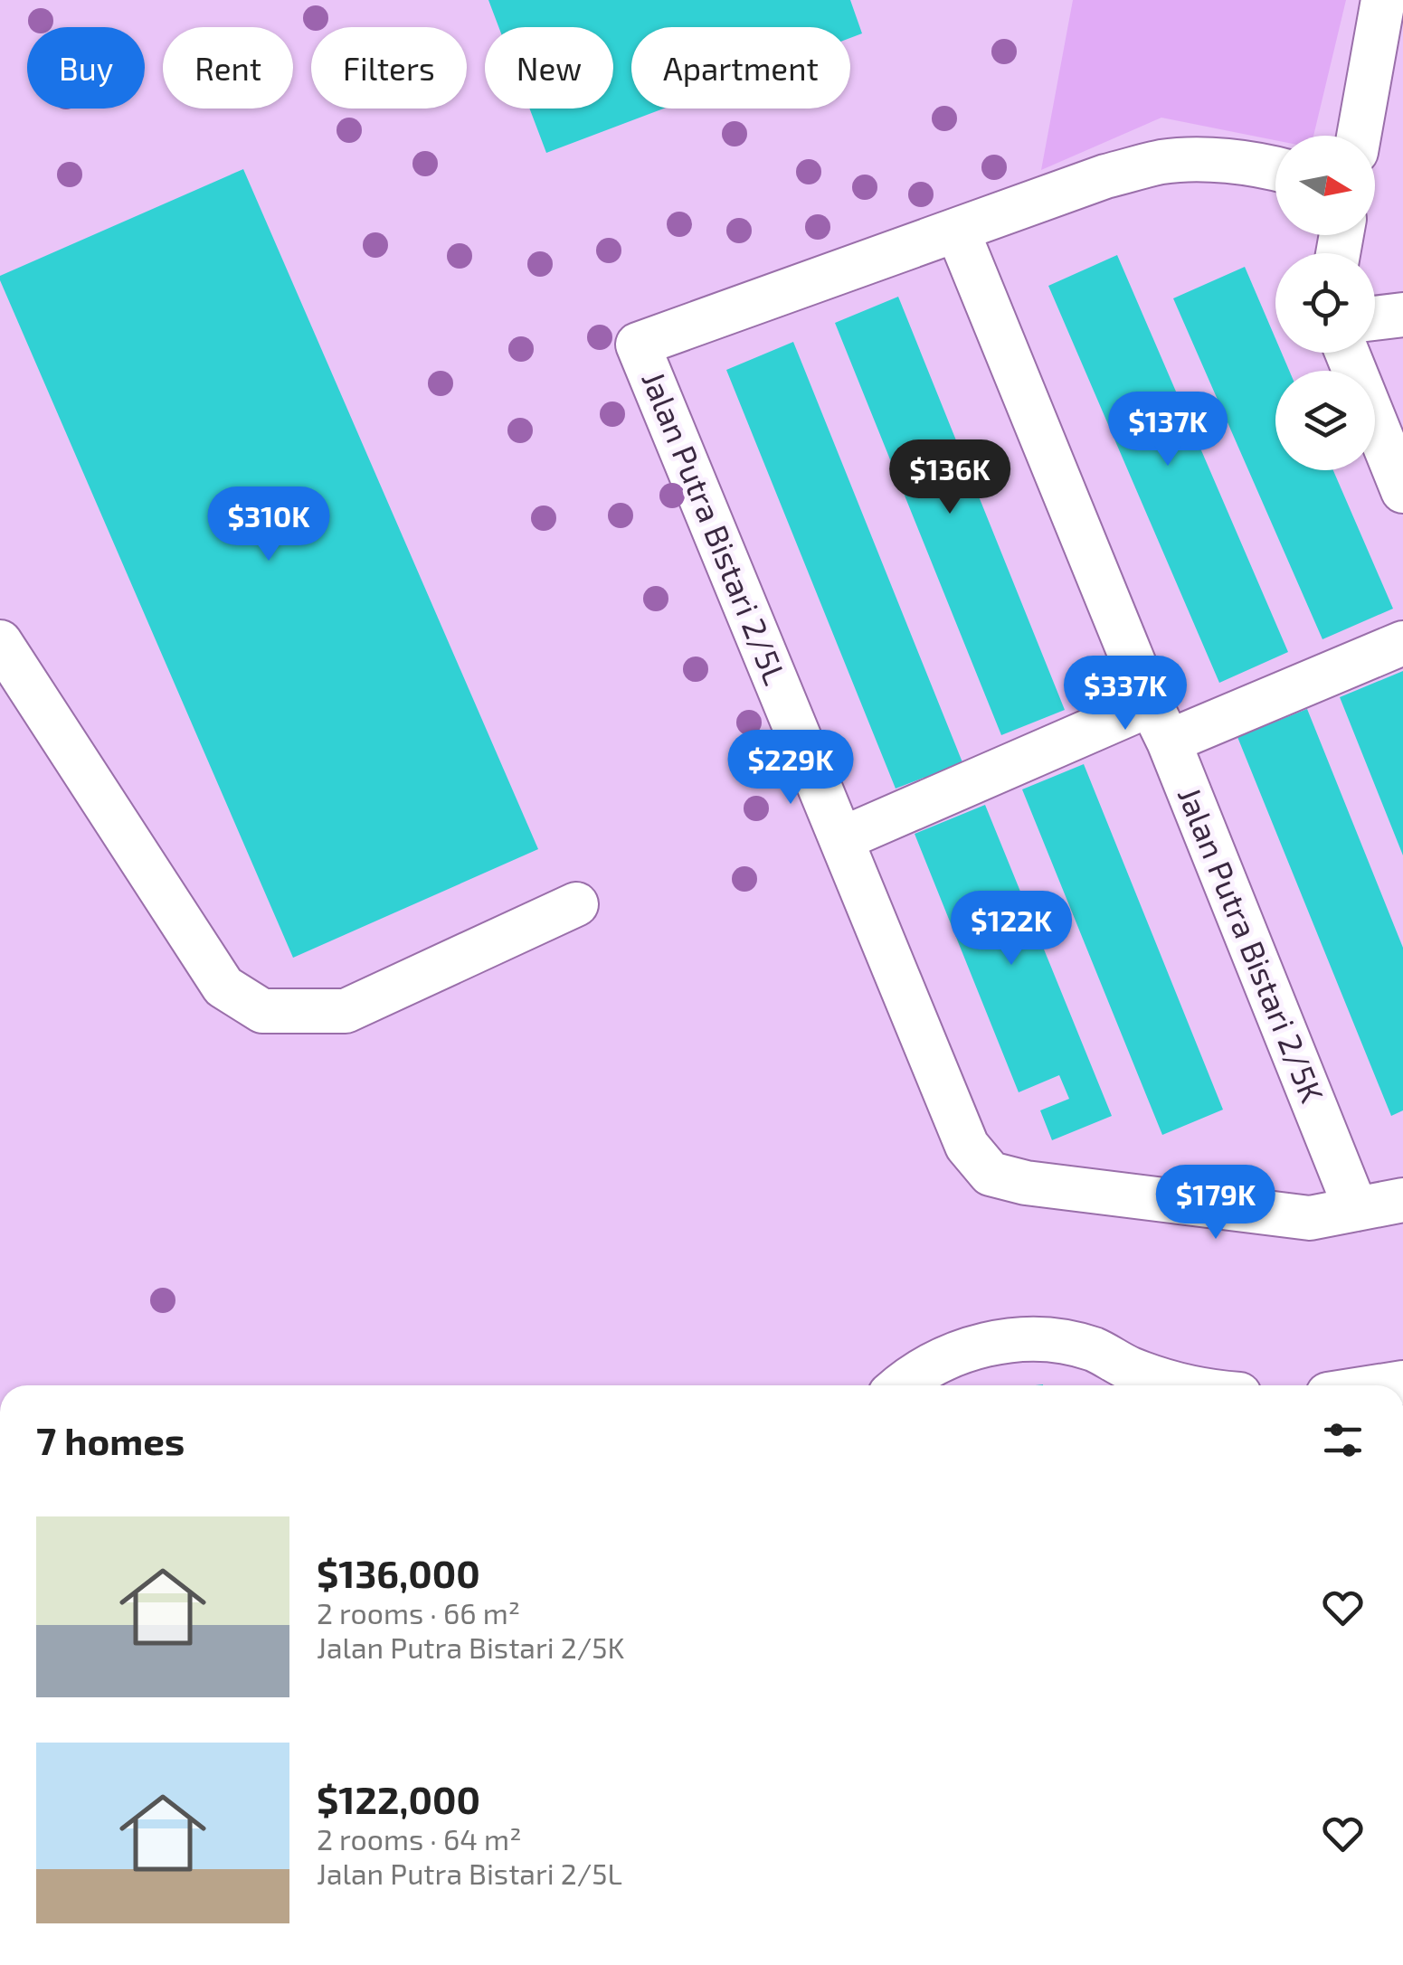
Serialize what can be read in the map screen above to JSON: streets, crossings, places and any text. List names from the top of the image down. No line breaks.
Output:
{"streets":{"street":["Jalan Putra Bistari 2/5L","Jalan Putra Bistari 2/5K"]},"crossings":[["Jalan Putra Bistari 2/5L","Jalan Putra Bistari 2/5K"]],"north":"right","page":{"chip":["Buy","Rent","Filters","New","Apartment"],"price":["$137K","$136K","$310K","$337K","$229K","$122K","$179K"],"heading":"7 homes","list":[{"name":"$136,000","note":"2 rooms · 66 m² · Jalan Putra Bistari 2/5K"},{"name":"$122,000","note":"2 rooms · 64 m² · Jalan Putra Bistari 2/5L"}]}}
